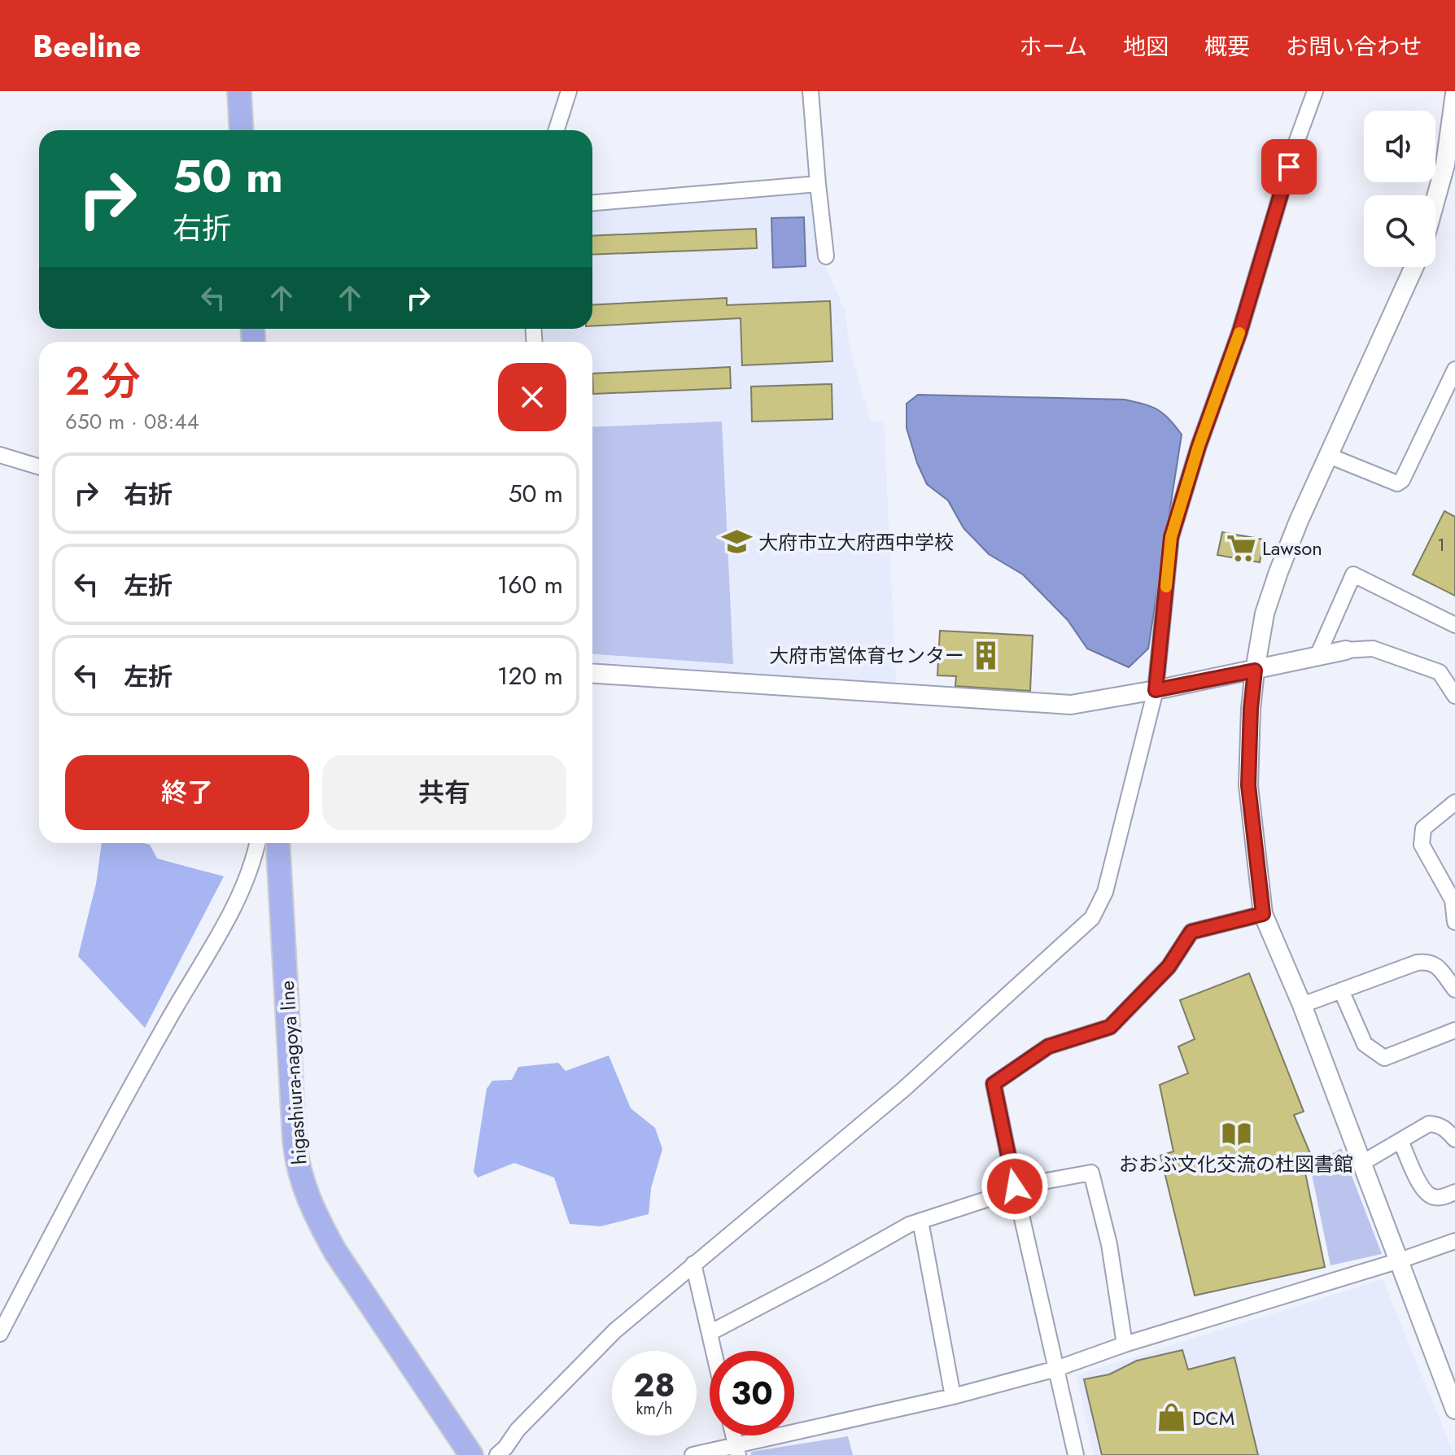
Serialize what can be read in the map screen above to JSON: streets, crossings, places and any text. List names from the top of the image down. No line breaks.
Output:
{"streets":{"main road":["higashiura-nagoya line"]},"places":{"school or university":["大府市立大府西中学校"],"supermarket":["Lawson"],"building":["大府市営体育センター"],"library":["おおぶ文化交流の杜図書館"],"shop":["DCM"]},"house_numbers":["1"],"page":{"header":"Beeline","nav":["ホーム","地図","概要","お問い合わせ"],"turn":["50 m","右折"],"heading":["2 分","650 m · 08:44"],"list":[{"name":"右折","value":"50 m"},{"name":"左折","value":"160 m"},{"name":"左折","value":"120 m"}],"buttons":["終了","共有"],"speed":"28 km/h","limit":"30"}}
